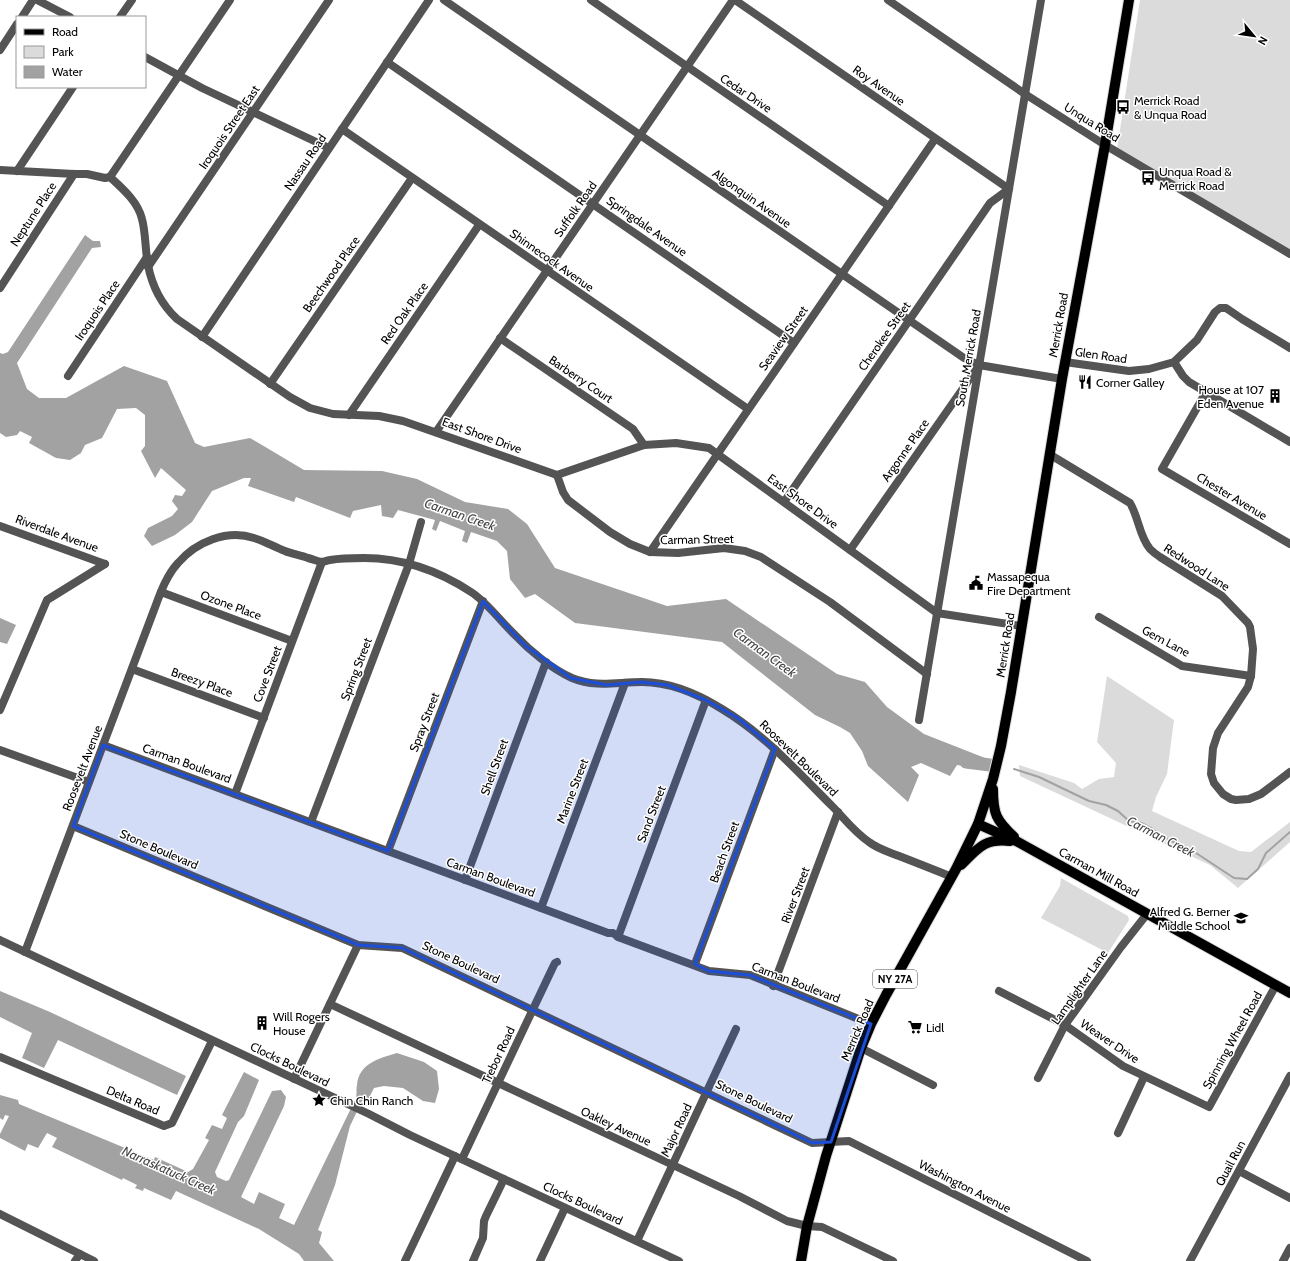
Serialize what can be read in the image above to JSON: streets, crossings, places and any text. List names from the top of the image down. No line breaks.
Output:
{"streets":{"main road":["Merrick Road","Carman Mill Road","NY 27A"],"street":["Roy Avenue","Cedar Drive","Unqua Road","Iroquois Street East","Nassau Road","Algonquin Avenue","Suffolk Road","Neptune Place","Springdale Avenue","Shinnecock Avenue","Beechwood Place","Iroquois Place","Red Oak Place","Cherokee Street","Seaview Street","Glen Road","South Merrick Road","Barberry Court","East Shore Drive","Argonne Place","Chester Avenue","Riverdale Avenue","Carman Street","Redwood Lane","Ozone Place","Gem Lane","Spring Street","Cove Street","Breezy Place","Spray Street","Roosevelt Boulevard","Carman Boulevard","Shell Street","Roosevelt Avenue","Marine Street","Sand Street","Stone Boulevard","Beach Street","River Street","Lamplighter Lane","Spinning Wheel Road","Weaver Drive","Trebor Road","Clocks Boulevard","Delta Road","Oakley Avenue","Major Road","Quail Run","Washington Avenue"]},"crossings":[["Roy Avenue","Suffolk Road"],["Roy Avenue","Cherokee Street"],["Roy Avenue","Seaview Street"],["Roy Avenue","South Merrick Road"],["Cedar Drive","Suffolk Road"],["Cedar Drive","Seaview Street"],["Unqua Road","Merrick Road"],["Unqua Road","South Merrick Road"],["Iroquois Street East","East Shore Drive"],["Nassau Road","Springdale Avenue"],["Nassau Road","Shinnecock Avenue"],["Nassau Road","East Shore Drive"],["Algonquin Avenue","Suffolk Road"],["Algonquin Avenue","Merrick Road"],["Algonquin Avenue","Cherokee Street"],["Algonquin Avenue","Seaview Street"],["Algonquin Avenue","South Merrick Road"],["Algonquin Avenue","Argonne Place"],["Suffolk Road","Springdale Avenue"],["Suffolk Road","Shinnecock Avenue"],["Suffolk Road","Barberry Court"],["Suffolk Road","East Shore Drive"],["Springdale Avenue","Seaview Street"],["Shinnecock Avenue","Beechwood Place"],["Shinnecock Avenue","Red Oak Place"],["Shinnecock Avenue","Seaview Street"],["Beechwood Place","East Shore Drive"],["Iroquois Place","East Shore Drive"],["Red Oak Place","East Shore Drive"],["Merrick Road","Glen Road"],["Merrick Road","East Shore Drive"],["Merrick Road","Redwood Lane"],["Merrick Road","Roosevelt Boulevard"],["Merrick Road","Carman Boulevard"],["Merrick Road","Stone Boulevard"],["Merrick Road","Carman Mill Road"],["Merrick Road","Oakley Avenue"],["Merrick Road","Washington Avenue"],["Cherokee Street","South Merrick Road"],["Cherokee Street","East Shore Drive"],["Seaview Street","East Shore Drive"],["Seaview Street","Carman Street"],["South Merrick Road","East Shore Drive"],["South Merrick Road","Argonne Place"],["South Merrick Road","Carman Street"],["Barberry Court","East Shore Drive"],["East Shore Drive","Argonne Place"],["East Shore Drive","Carman Street"],["Redwood Lane","Gem Lane"],["Ozone Place","Cove Street"],["Ozone Place","Roosevelt Boulevard"],["Ozone Place","Roosevelt Avenue"],["Spring Street","Roosevelt Boulevard"],["Spring Street","Carman Boulevard"],["Cove Street","Breezy Place"],["Cove Street","Roosevelt Boulevard"],["Cove Street","Carman Boulevard"],["Breezy Place","Roosevelt Avenue"],["Spray Street","Roosevelt Boulevard"],["Spray Street","Carman Boulevard"],["Roosevelt Boulevard","Shell Street"],["Roosevelt Boulevard","Roosevelt Avenue"],["Roosevelt Boulevard","Marine Street"],["Roosevelt Boulevard","Sand Street"],["Roosevelt Boulevard","Beach Street"],["Roosevelt Boulevard","River Street"],["Carman Boulevard","Shell Street"],["Carman Boulevard","Roosevelt Avenue"],["Carman Boulevard","Marine Street"],["Carman Boulevard","Sand Street"],["Carman Boulevard","Beach Street"],["Carman Boulevard","River Street"],["Roosevelt Avenue","Stone Boulevard"],["Roosevelt Avenue","Clocks Boulevard"],["Stone Boulevard","Trebor Road"],["Stone Boulevard","Major Road"],["Stone Boulevard","Washington Avenue"],["Carman Mill Road","Lamplighter Lane"],["Carman Mill Road","Spinning Wheel Road"],["Lamplighter Lane","Weaver Drive"],["Spinning Wheel Road","Weaver Drive"],["Trebor Road","Clocks Boulevard"],["Trebor Road","Oakley Avenue"],["Clocks Boulevard","Delta Road"],["Clocks Boulevard","Major Road"],["Oakley Avenue","Major Road"]],"water":["Carman Creek","Narraskatuck Creek"],"places":{"bus stop":["Merrick Road & Unqua Road","Unqua Road & Merrick Road"],"restaurant":["Corner Galley"],"building":["House at 107 Eden Avenue","Will Rogers House"],"public building":["Massapequa Fire Department"],"school or university":["Alfred G. Berner Middle School"],"supermarket":["Lidl"],"place":["Chin Chin Ranch"]},"legend":["Road","Park","Water"],"north":"bottom right"}
